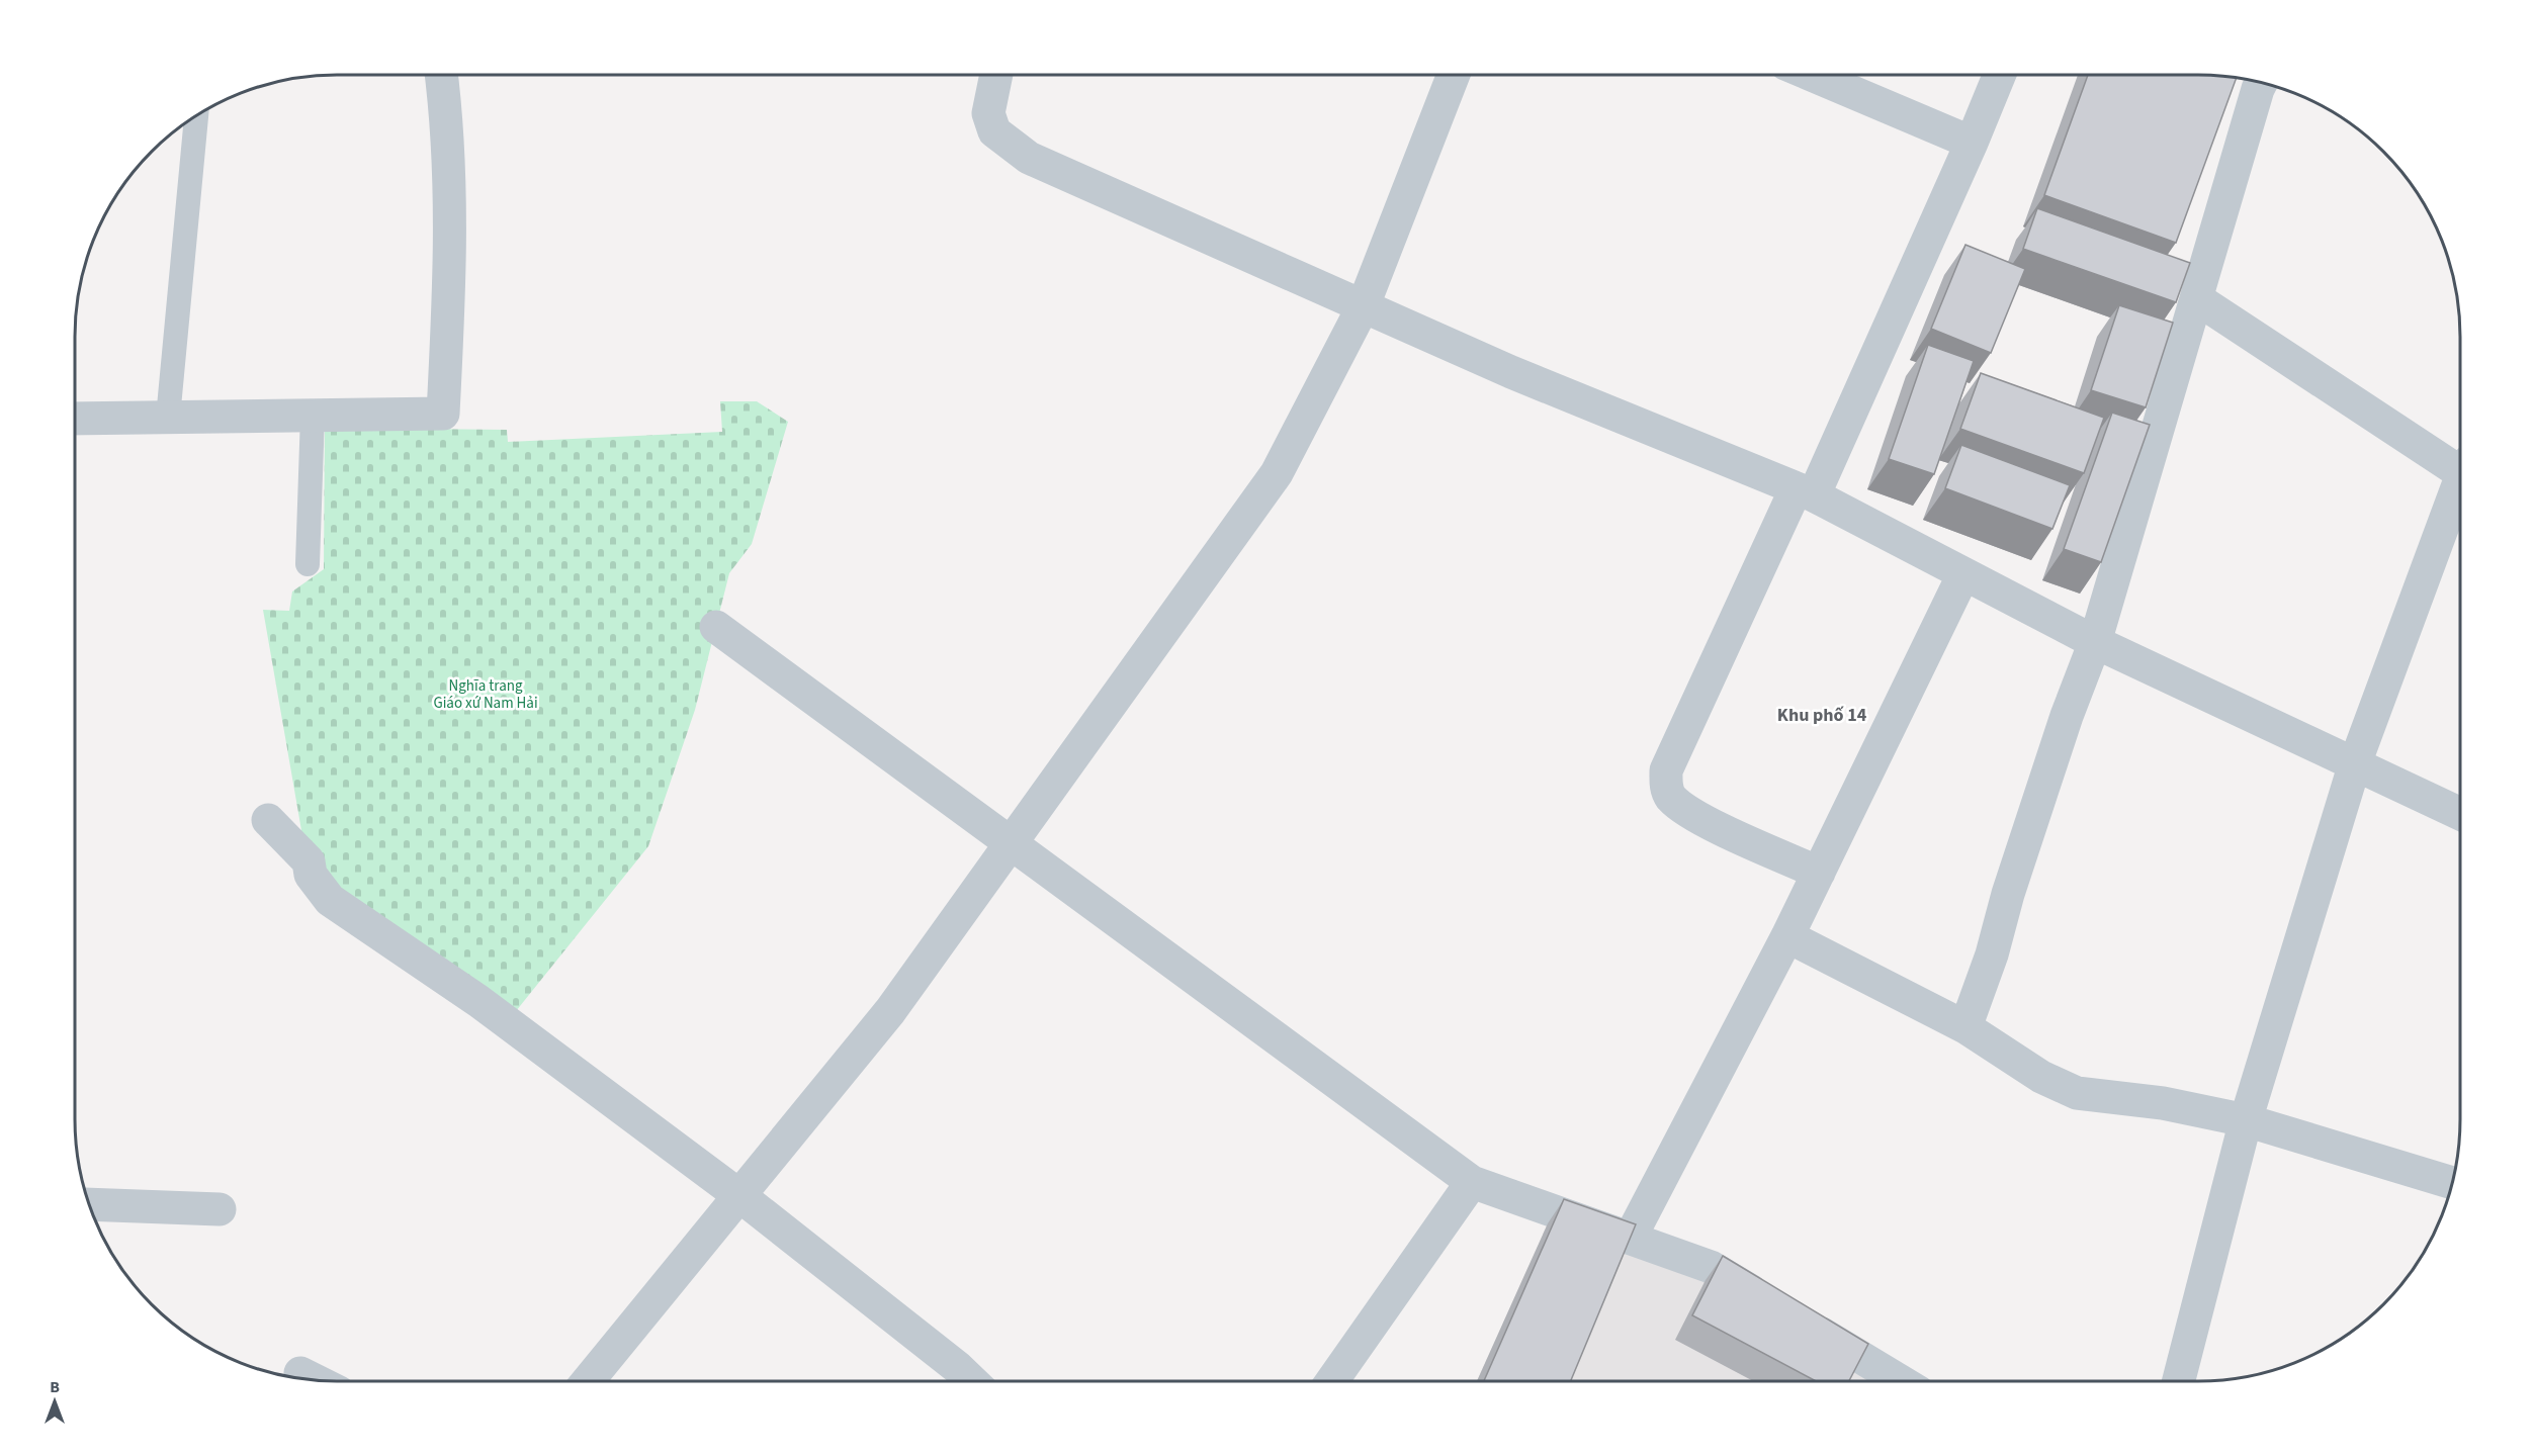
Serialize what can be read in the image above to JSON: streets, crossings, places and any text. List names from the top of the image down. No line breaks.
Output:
{"districts":["Khu phố 14"],"parks":["Nghĩa trang Giáo xứ Nam Hải"],"north":"top"}
